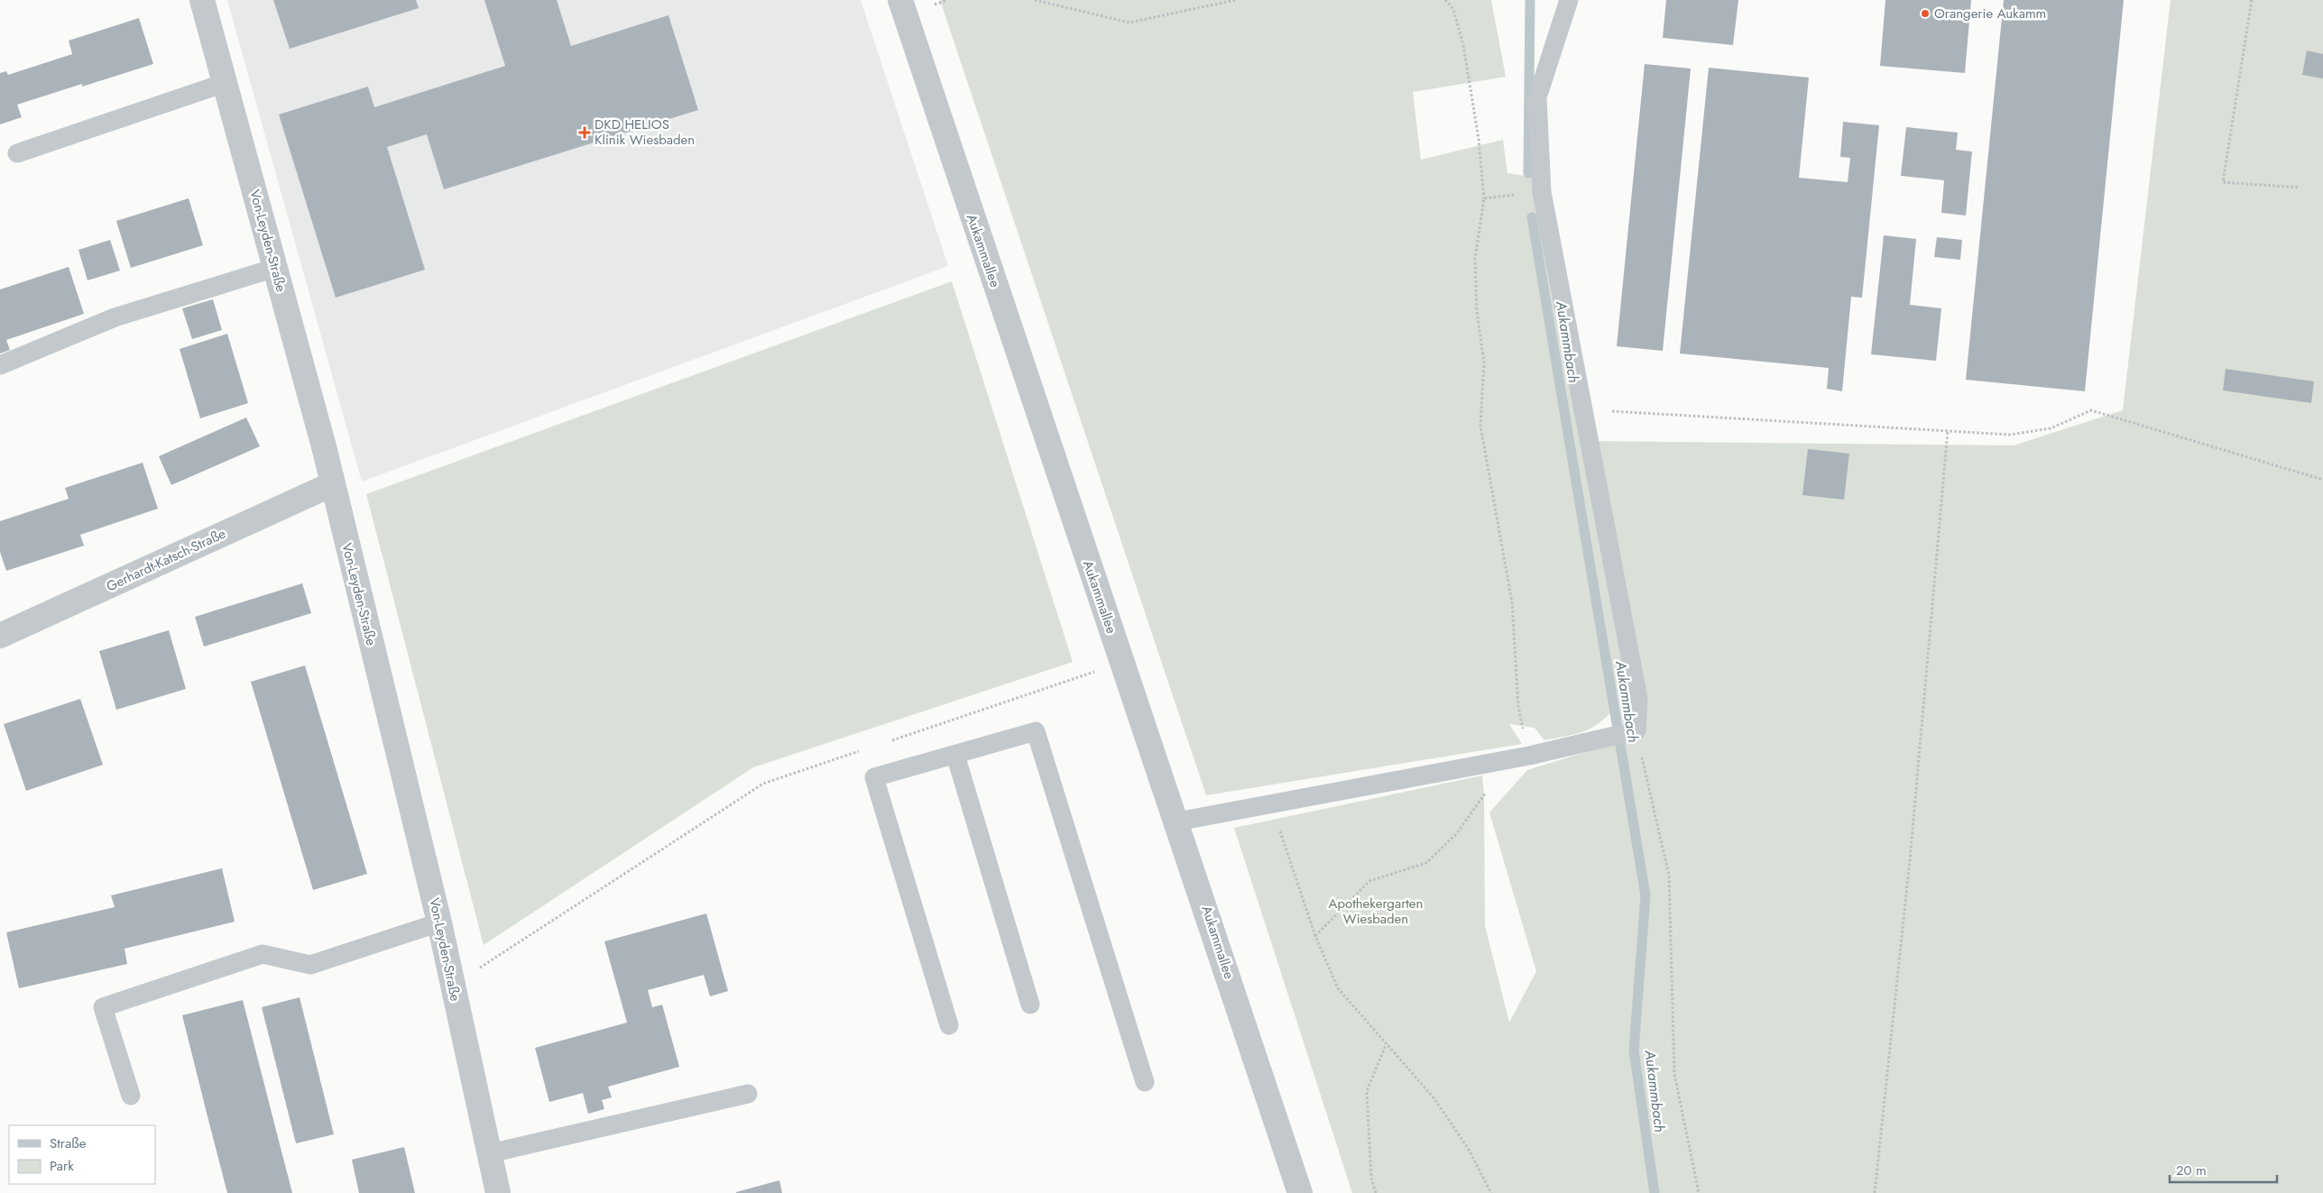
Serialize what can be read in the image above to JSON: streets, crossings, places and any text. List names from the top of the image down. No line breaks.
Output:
{"streets":{"street":["Von-Leyden-Straße","Aukammallee","Gerhardt-Katsch-Straße"]},"crossings":[["Von-Leyden-Straße","Gerhardt-Katsch-Straße"]],"water":["Aukammbach"],"parks":["Apothekergarten Wiesbaden"],"places":{"other":["Orangerie Aukamm"],"health":["DKD HELIOS Klinik Wiesbaden"]},"legend":["Straße","Park"],"scale_bar":"20 m"}
